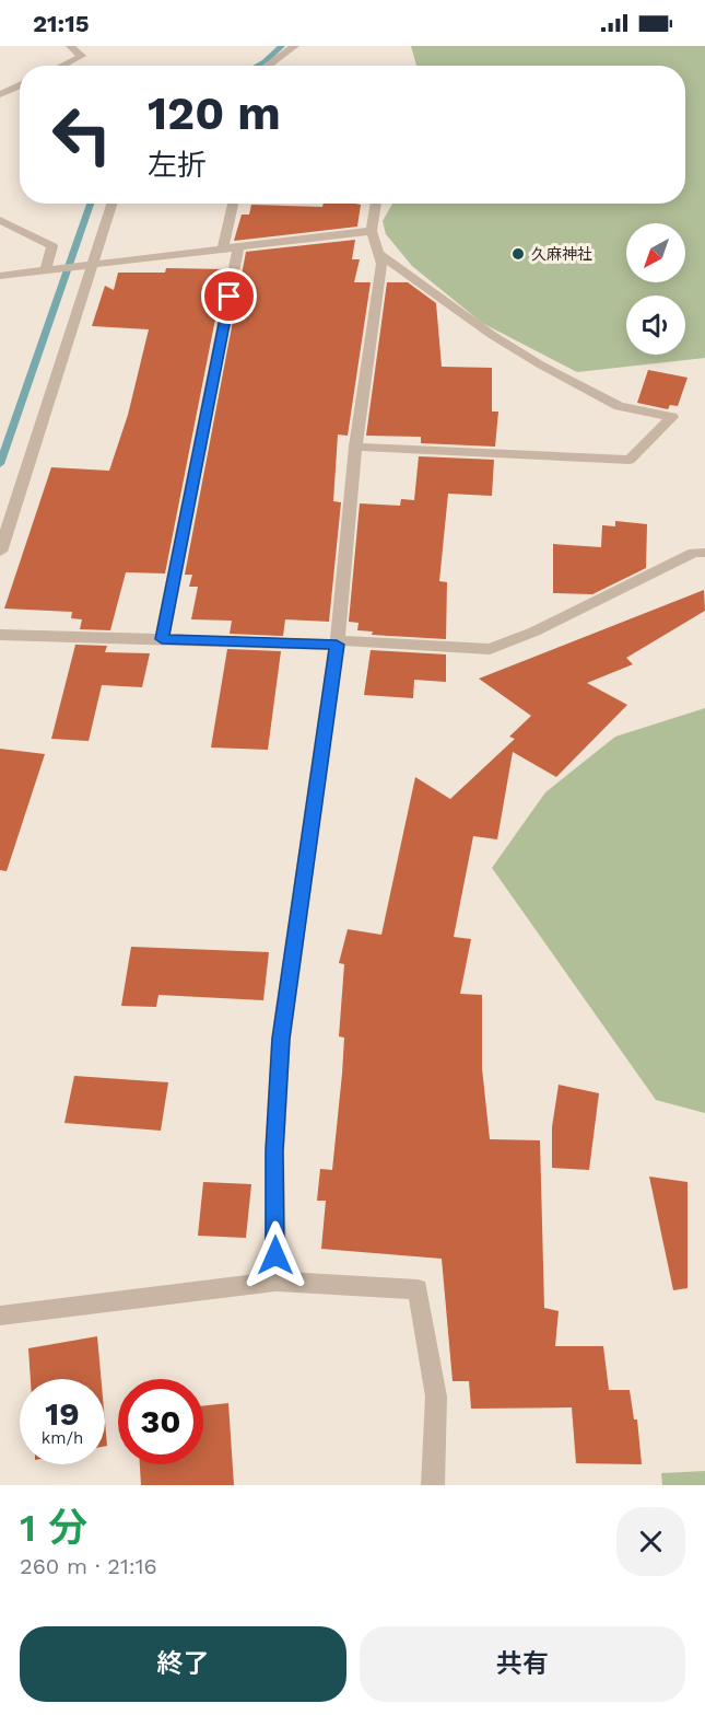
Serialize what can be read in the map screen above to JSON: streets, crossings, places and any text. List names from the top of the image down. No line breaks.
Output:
{"places":["久麻神社"],"north":"bottom left","page":{"status":"21:15","turn":["120 m","左折"],"speed":"19 km/h","limit":"30","heading":["1 分","260 m · 21:16"],"buttons":["終了","共有"]}}
